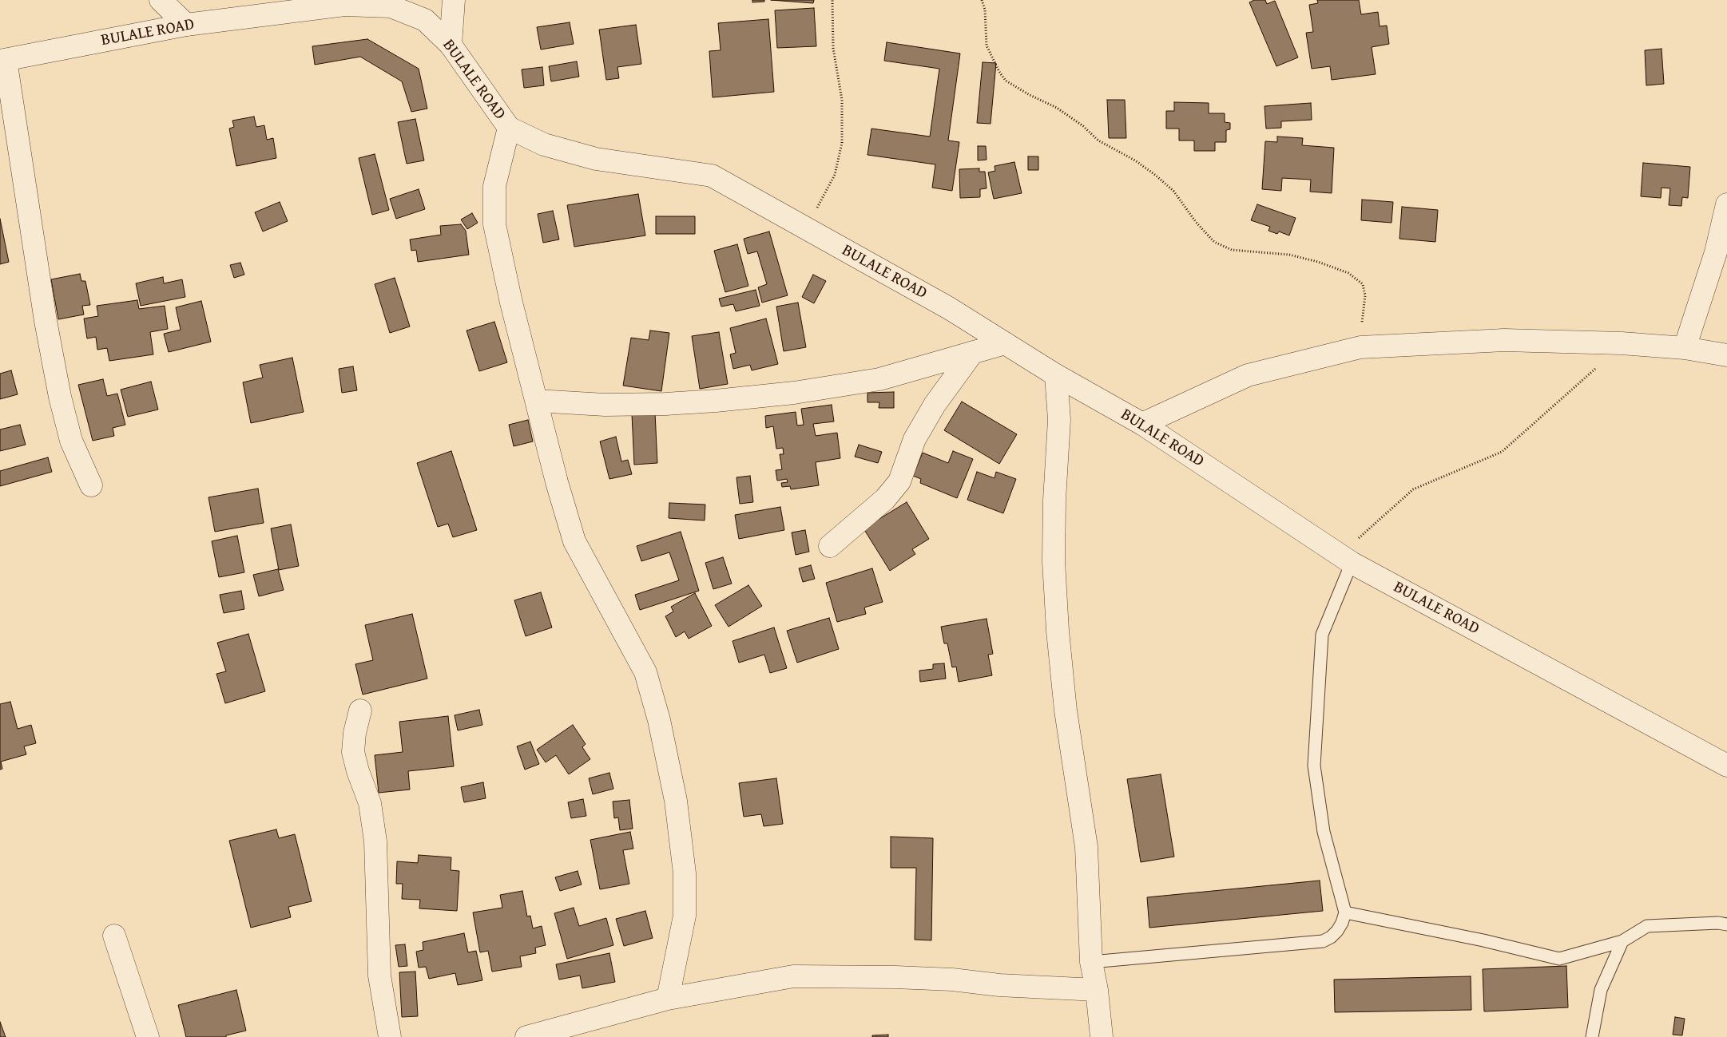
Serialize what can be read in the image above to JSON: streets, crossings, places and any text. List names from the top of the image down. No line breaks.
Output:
{"streets":{"street":["BULALE ROAD"]}}
